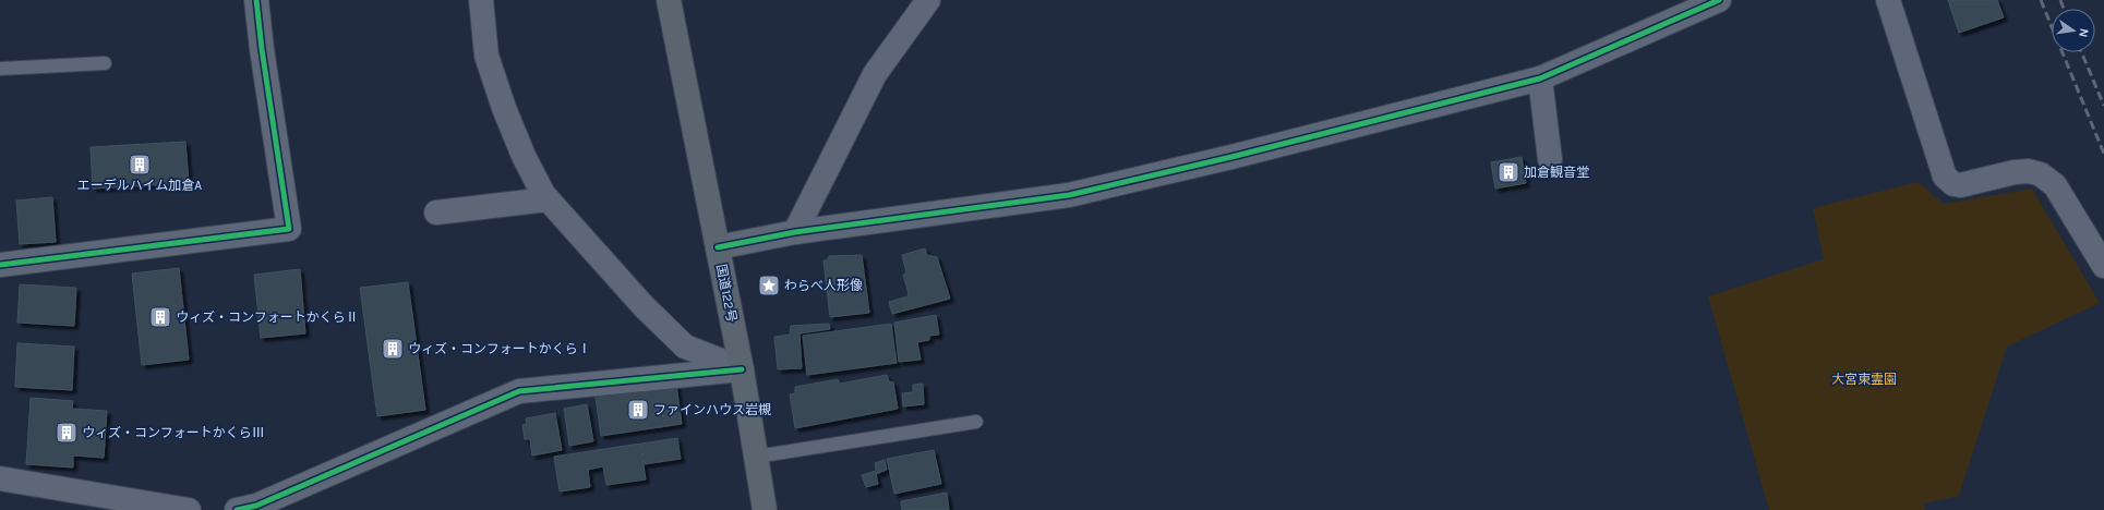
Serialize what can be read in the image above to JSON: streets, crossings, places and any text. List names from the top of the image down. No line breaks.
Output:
{"streets":{"highway":["国道122号"]},"parks":["大宮東霊園"],"places":{"building":["エーデルハイム加倉A","加倉観音堂","ウィズ・コンフォートかくらⅡ","ウィズ・コンフォートかくらⅠ","ファインハウス岩槻","ウィズ・コンフォートかくらⅢ"],"place":["わらべ人形像"]},"north":"right"}
